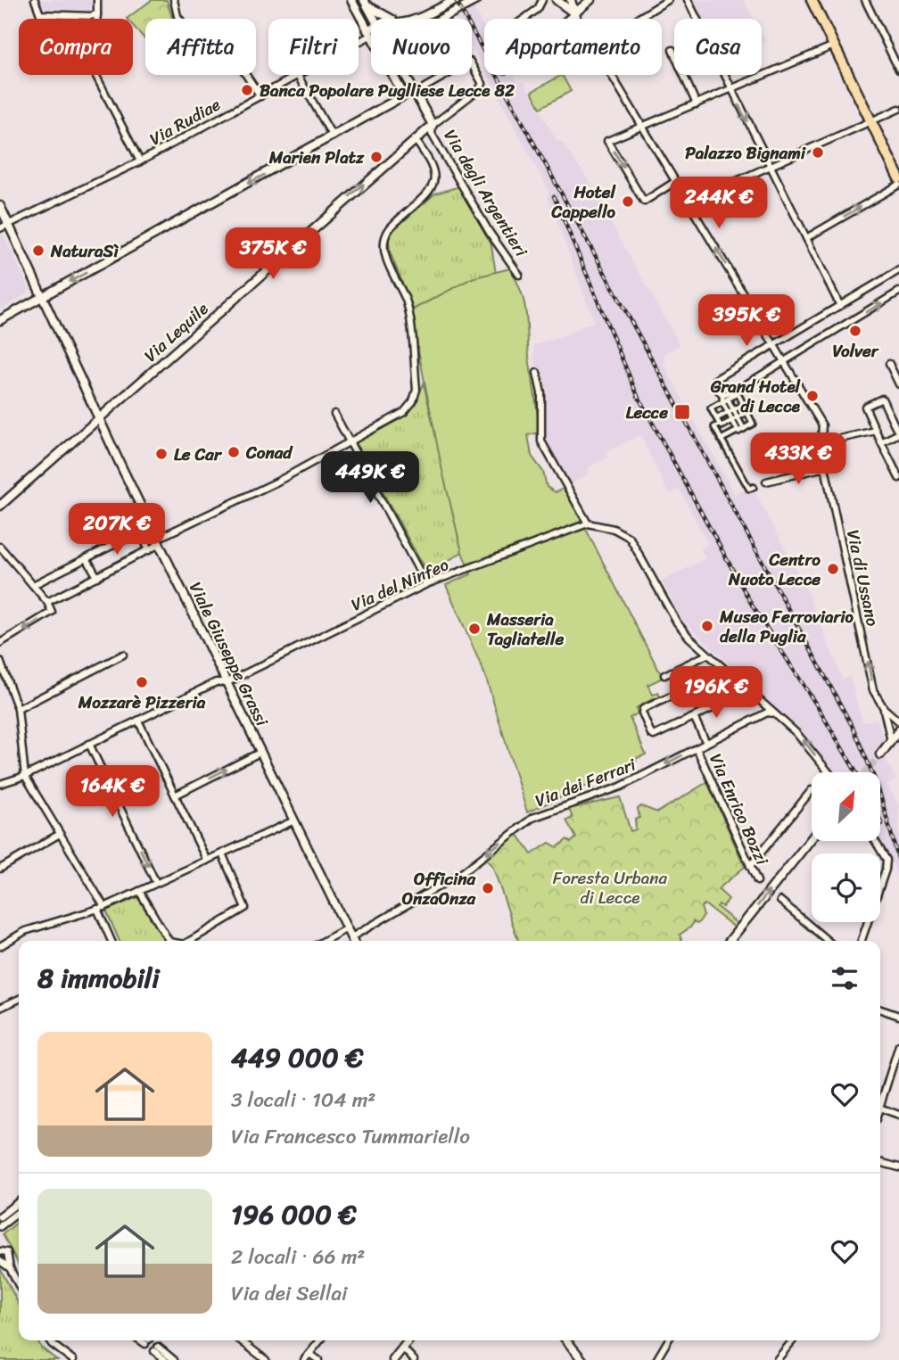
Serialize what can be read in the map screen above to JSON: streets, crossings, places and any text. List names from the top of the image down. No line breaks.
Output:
{"streets":{"main road":["Via Lequile","Viale Giuseppe Grassi"],"street":["Via Rudiae","Via degli Argentieri","Via di Ussano","Via del Ninfeo","Via dei Ferrari","Via Enrico Bozzi"]},"crossings":[["Via Rudiae","Viale Giuseppe Grassi"],["Via degli Argentieri","Via Lequile"],["Via Lequile","Viale Giuseppe Grassi"],["Via del Ninfeo","Viale Giuseppe Grassi"],["Via dei Ferrari","Via Enrico Bozzi"]],"one_way":["Via Lequile","Via di Ussano","Via dei Ferrari"],"parks":["Foresta Urbana di Lecce"],"places":{"other":["Banca Popolare Puglliese Lecce 82","Palazzo Bignami","Marien Platz","Hotel Cappello","NaturaSì","Volver","Grand Hotel di Lecce","Conad","Le Car","Centro Nuoto Lecce","Museo Ferroviario della Puglia","Masseria Tagliatelle","Mozzarè Pizzeria","Officina OnzaOnza"],"transit":["Lecce"]},"north":"top right","page":{"chip":["Compra","Affitta","Filtri","Nuovo","Appartamento","Casa"],"price":["244K €","375K €","395K €","433K €","449K €","207K €","196K €","164K €"],"heading":"8 immobili","list":[{"name":"449 000 €","note":"3 locali · 104 m² · Via Francesco Tummariello"},{"name":"196 000 €","note":"2 locali · 66 m² · Via dei Sellai"}]}}
